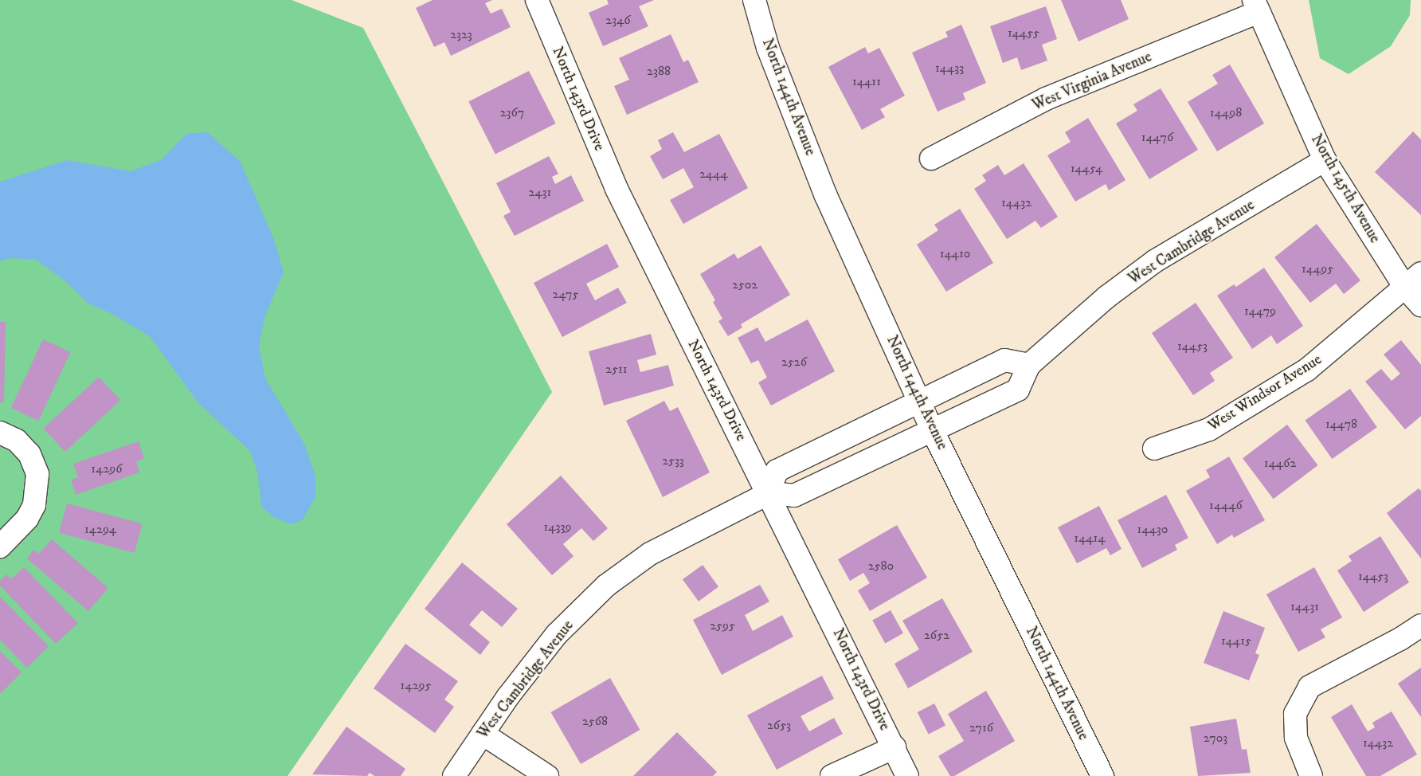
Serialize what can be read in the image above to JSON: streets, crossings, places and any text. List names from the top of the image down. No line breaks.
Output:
{"streets":{"street":["West Virginia Avenue","North 144th Avenue","North 143rd Drive","North 145th Avenue","West Cambridge Avenue","West Windsor Avenue"]},"crossings":[["West Virginia Avenue","North 145th Avenue"],["North 144th Avenue","West Cambridge Avenue"],["North 143rd Drive","West Cambridge Avenue"],["North 145th Avenue","West Cambridge Avenue"],["North 145th Avenue","West Windsor Avenue"]],"house_numbers":["2346","14455","2323","14433","2388","14411","2367","14498","14476","14454","2444","2431","14432","14410","14495","2502","2475","14479","14453","2526","2511","14478","2533","14462","14296","14446","14339","14294","14430","14414","2580","14453","14431","2595","2652","14415","14295","2568","2653","2716","2703","14432"]}
